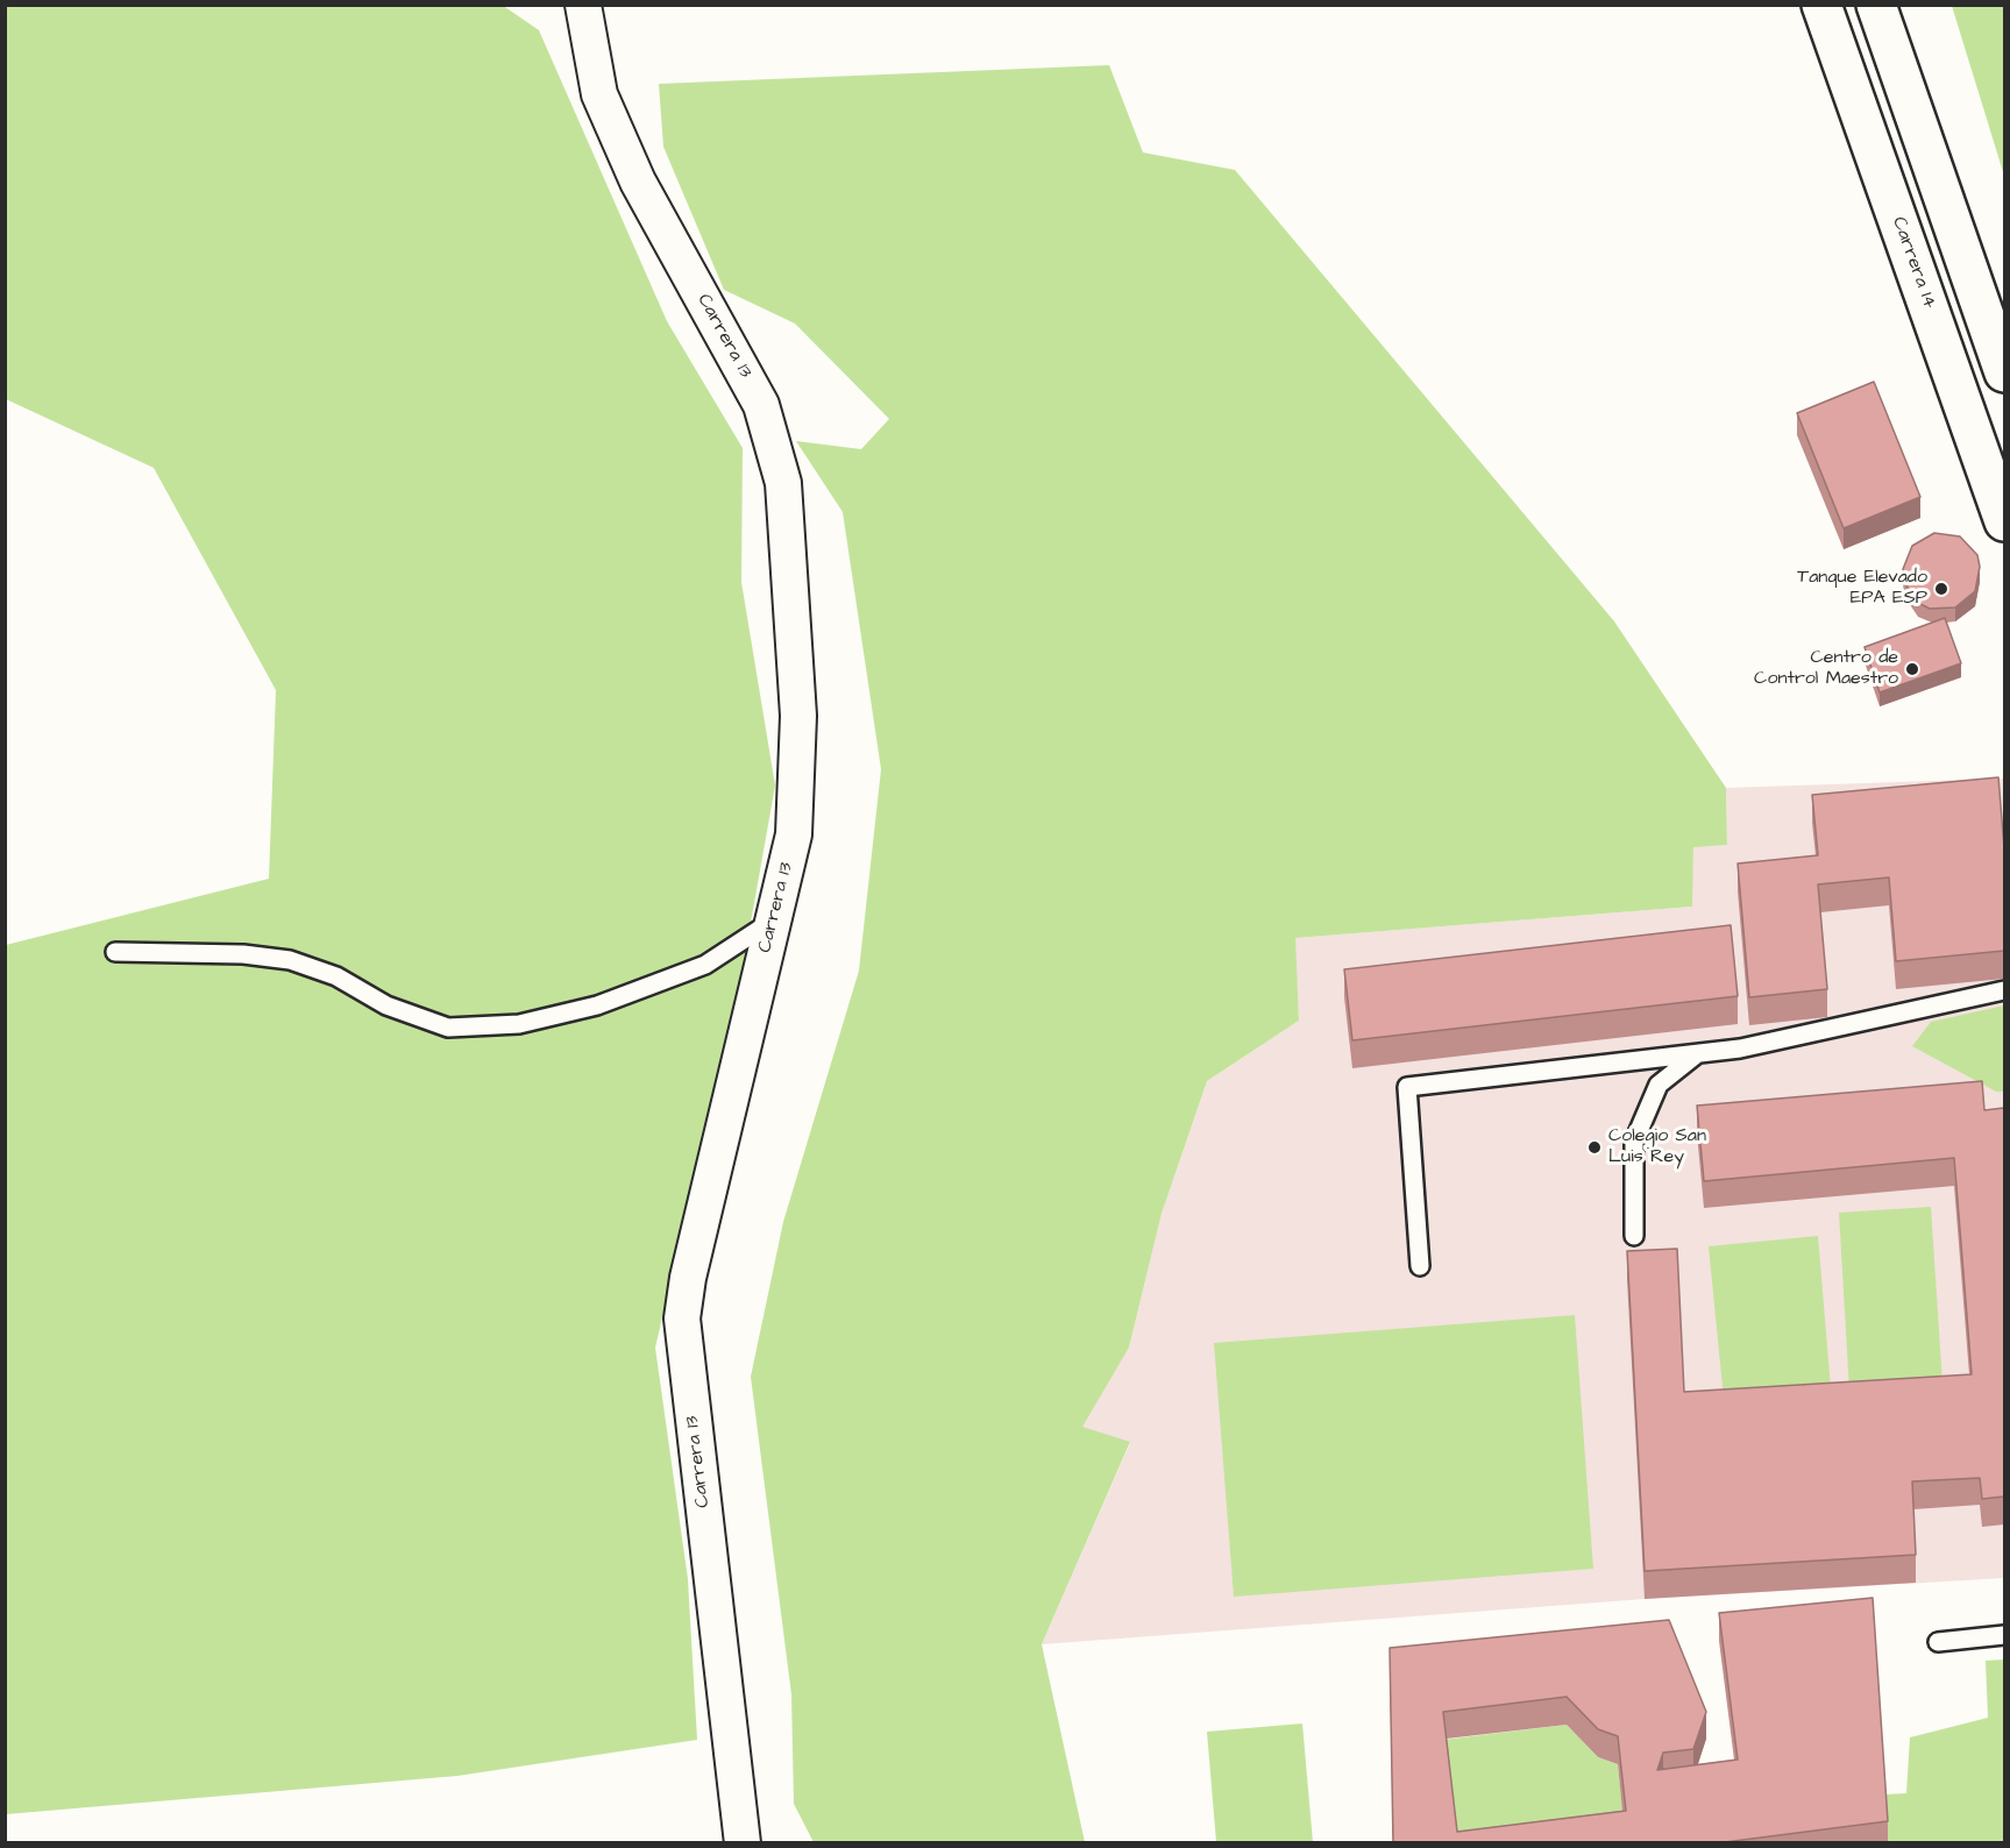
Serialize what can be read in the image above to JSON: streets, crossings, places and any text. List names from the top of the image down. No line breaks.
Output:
{"streets":{"main road":["Carrera 14"],"street":["Carrera 13"]},"places":["Tanque Elevado EPA ESP","Centro de Control Maestro","Colegio San Luis Rey"]}
